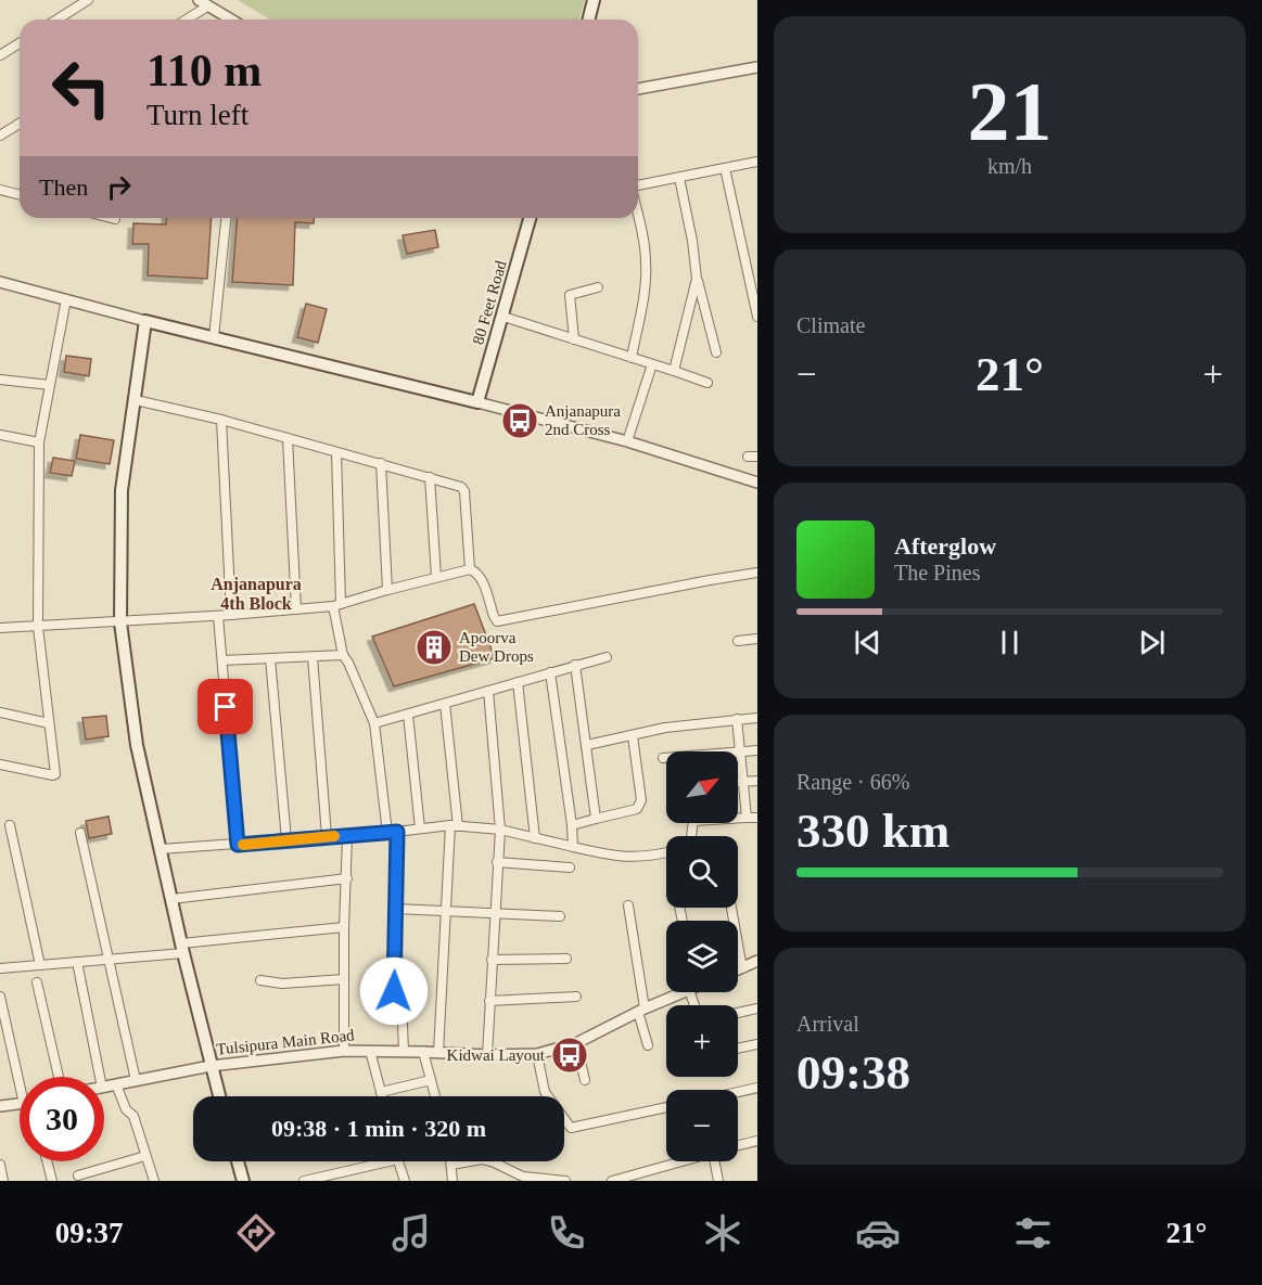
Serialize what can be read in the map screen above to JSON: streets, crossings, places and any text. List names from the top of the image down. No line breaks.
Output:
{"streets":{"main road":["80 Feet Road"],"street":["Tulsipura Main Road"]},"districts":["Anjanapura 4th Block"],"places":{"bus stop":["Anjanapura 2nd Cross","Kidwai Layout"],"building":["Apoorva Dew Drops"]},"north":"top right","page":{"tile":[["21","km/h"],"Climate",["Range · 66%","330 km"],["Arrival","09:38"]],"turn":["110 m","Turn left"],"then":"Then","heat":["−","21°","+"],"song":["Afterglow","The Pines"],"map_buttons":["+","−"],"limit":"30","trip":"09:38 · 1 min · 320 m","tabs":["09:37","21°"]}}
